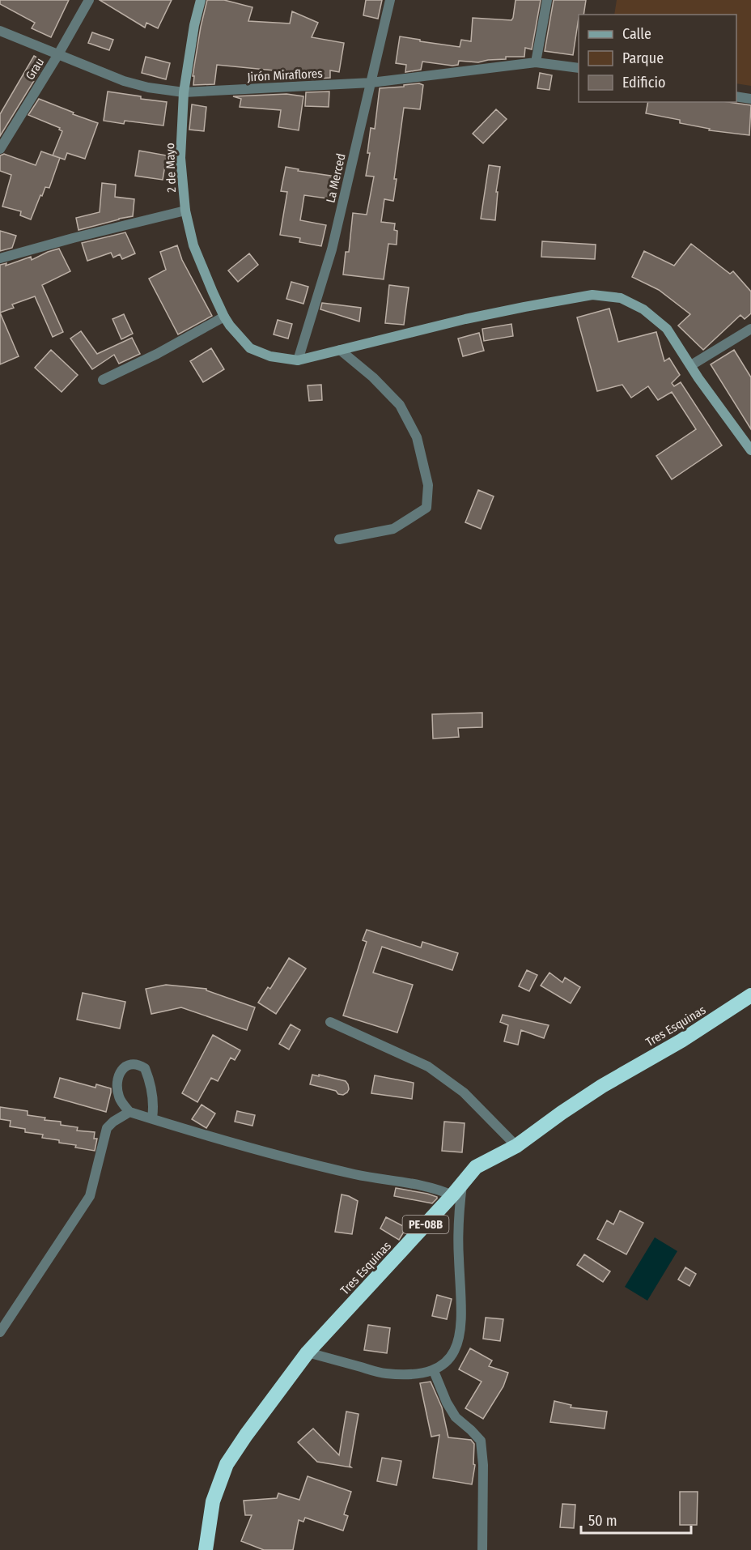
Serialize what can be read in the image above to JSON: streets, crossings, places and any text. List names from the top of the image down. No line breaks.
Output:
{"streets":{"highway":["Tres Esquinas","PE-08B"],"main road":["2 de Mayo"],"street":["Grau","Jirón Miraflores","La Merced"]},"crossings":[["Grau","Jirón Miraflores"],["Jirón Miraflores","2 de Mayo"],["Jirón Miraflores","La Merced"],["2 de Mayo","La Merced"]],"legend":["Calle","Parque","Edificio"],"scale_bar":"50 m"}
